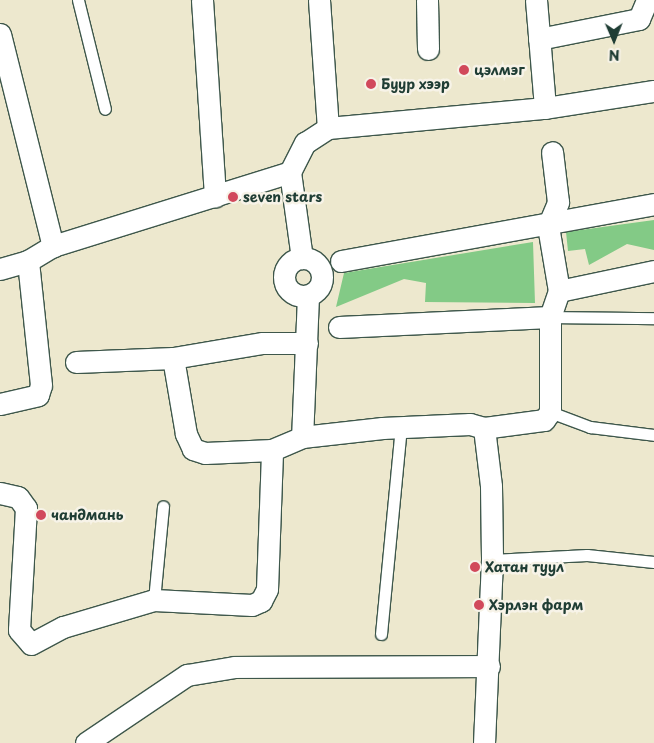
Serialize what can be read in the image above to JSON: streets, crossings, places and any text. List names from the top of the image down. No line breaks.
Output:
{"places":["цэлмэг","Буур хээр","seven stars","чандмань","Хатан туул","Хэрлэн фарм"],"north":"bottom"}
